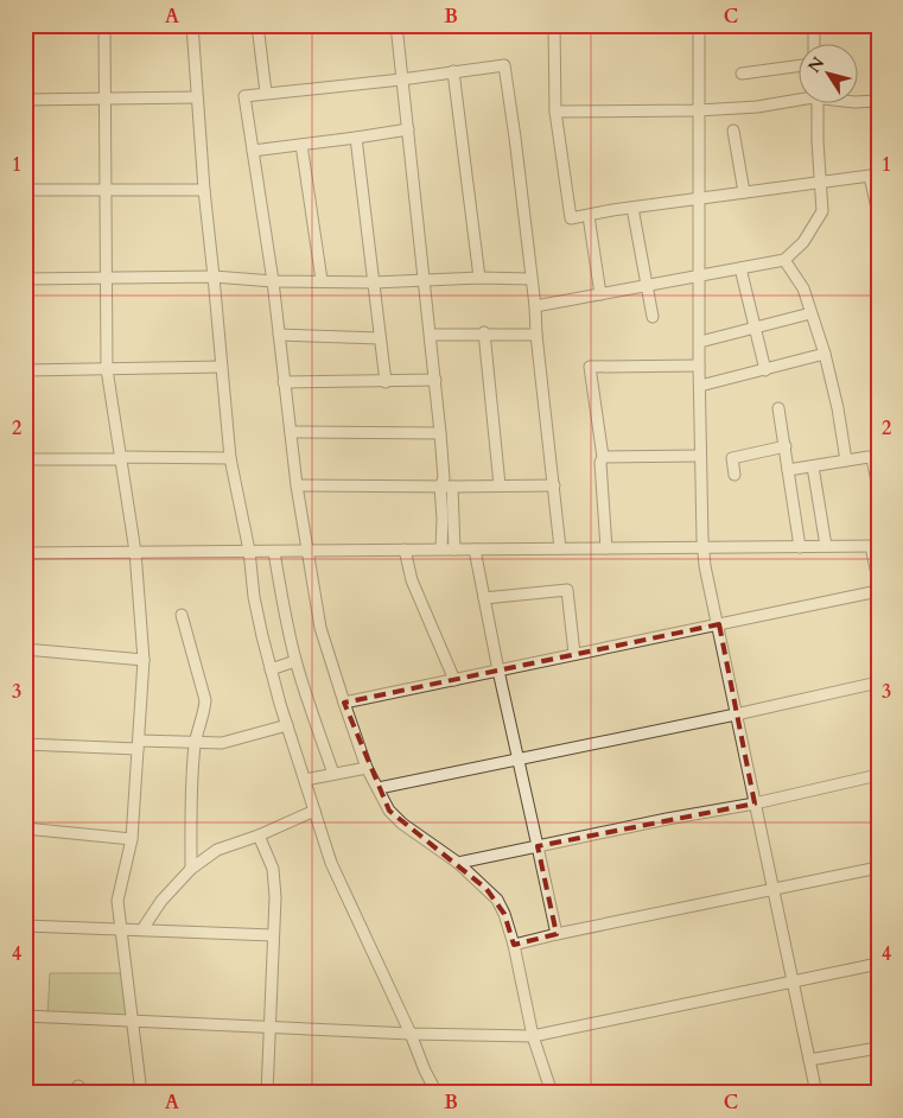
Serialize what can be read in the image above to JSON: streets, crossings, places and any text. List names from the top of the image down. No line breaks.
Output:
{"north":"top left","grid":{"columns":["A","B","C"],"rows":["1","2","3","4"]}}
